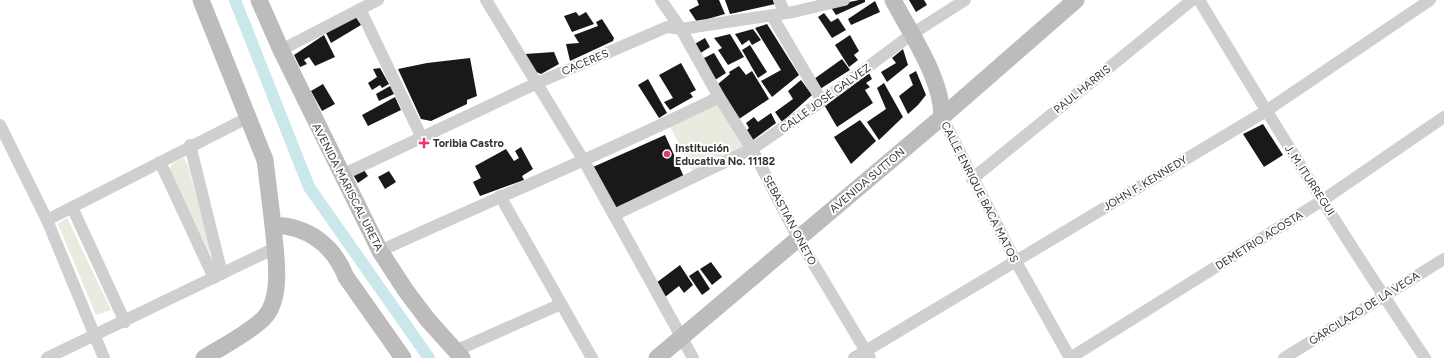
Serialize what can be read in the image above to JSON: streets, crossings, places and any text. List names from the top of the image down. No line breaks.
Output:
{"streets":{"street":["CACERES","PAUL HARRIS","CALLE JOSÉ GALVEZ","AVENIDA SUTTON","J. M. ITURREGUI","JOHN F. KENNEDY","AVENIDA MARISCAL URETA","CALLE ENRIQUE BACA MATOS","SEBASTIAN ONETO","DEMETRIO ACOSTA","GARCILAZO DE LA VEGA"]},"crossings":[["CACERES","AVENIDA MARISCAL URETA"],["CACERES","SEBASTIAN ONETO"],["PAUL HARRIS","CALLE ENRIQUE BACA MATOS"],["CALLE JOSÉ GALVEZ","CALLE ENRIQUE BACA MATOS"],["CALLE JOSÉ GALVEZ","SEBASTIAN ONETO"],["AVENIDA SUTTON","CALLE ENRIQUE BACA MATOS"],["AVENIDA SUTTON","SEBASTIAN ONETO"],["J. M. ITURREGUI","JOHN F. KENNEDY"],["J. M. ITURREGUI","DEMETRIO ACOSTA"],["J. M. ITURREGUI","GARCILAZO DE LA VEGA"],["JOHN F. KENNEDY","CALLE ENRIQUE BACA MATOS"],["JOHN F. KENNEDY","SEBASTIAN ONETO"],["CALLE ENRIQUE BACA MATOS","DEMETRIO ACOSTA"]],"places":{"health":["Toribia Castro"],"other":["Institución Educativa No. 11182"]}}
